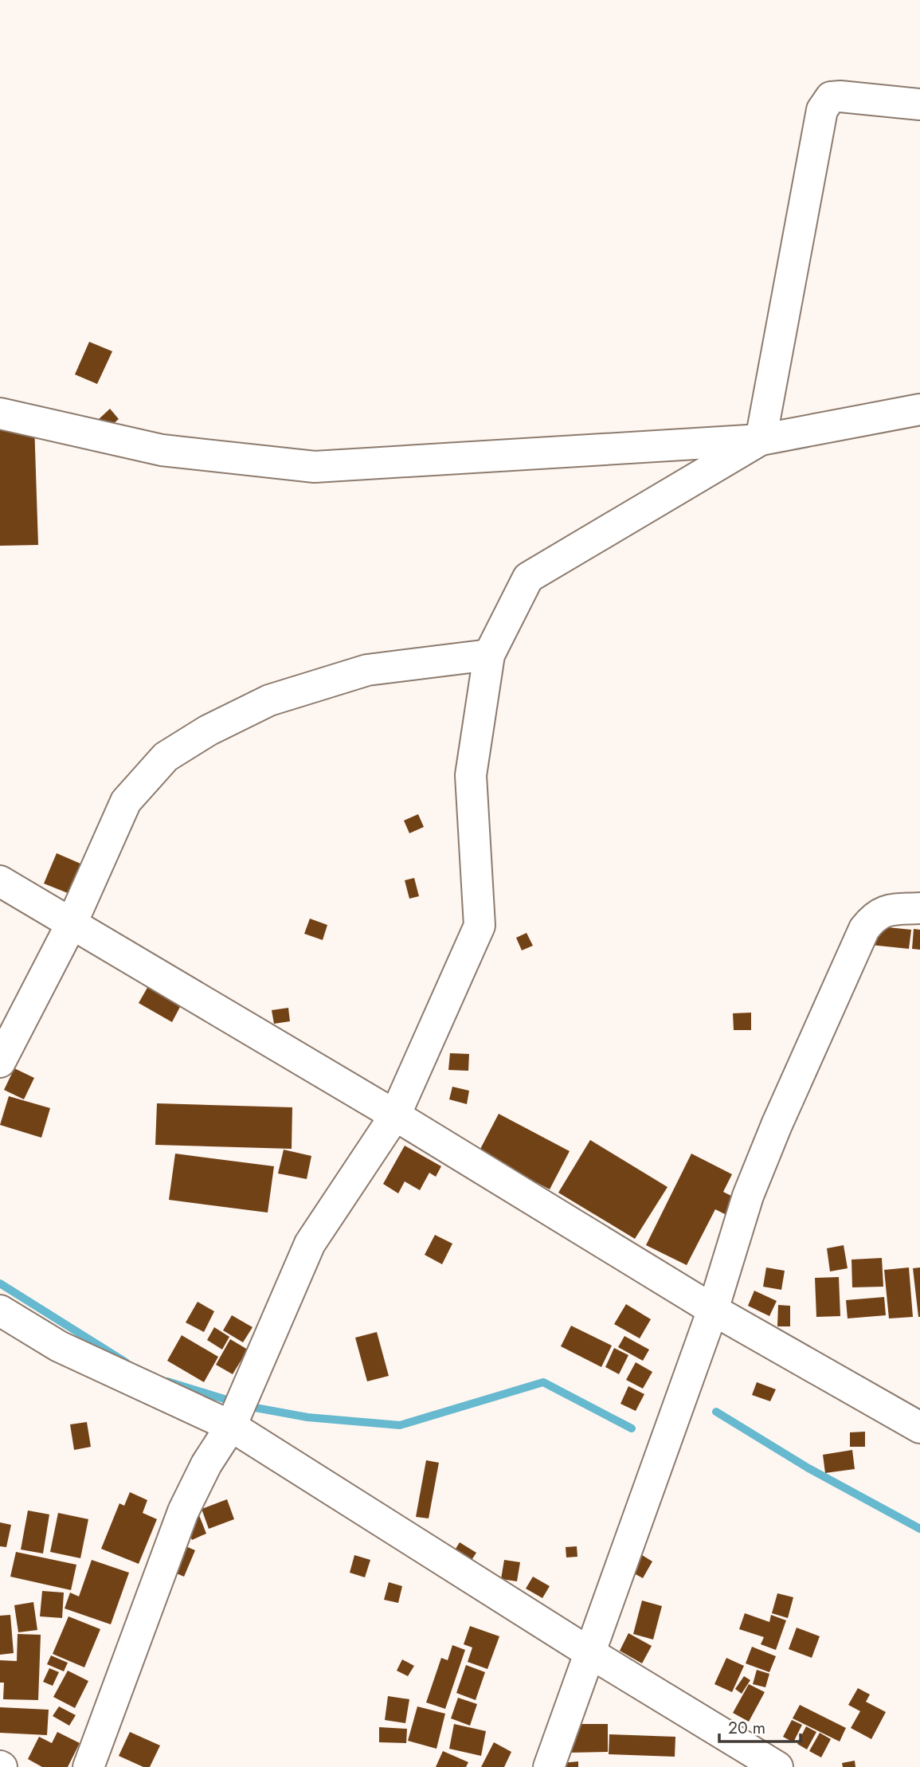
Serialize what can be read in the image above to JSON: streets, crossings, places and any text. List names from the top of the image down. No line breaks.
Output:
{"scale_bar":"20 m"}
